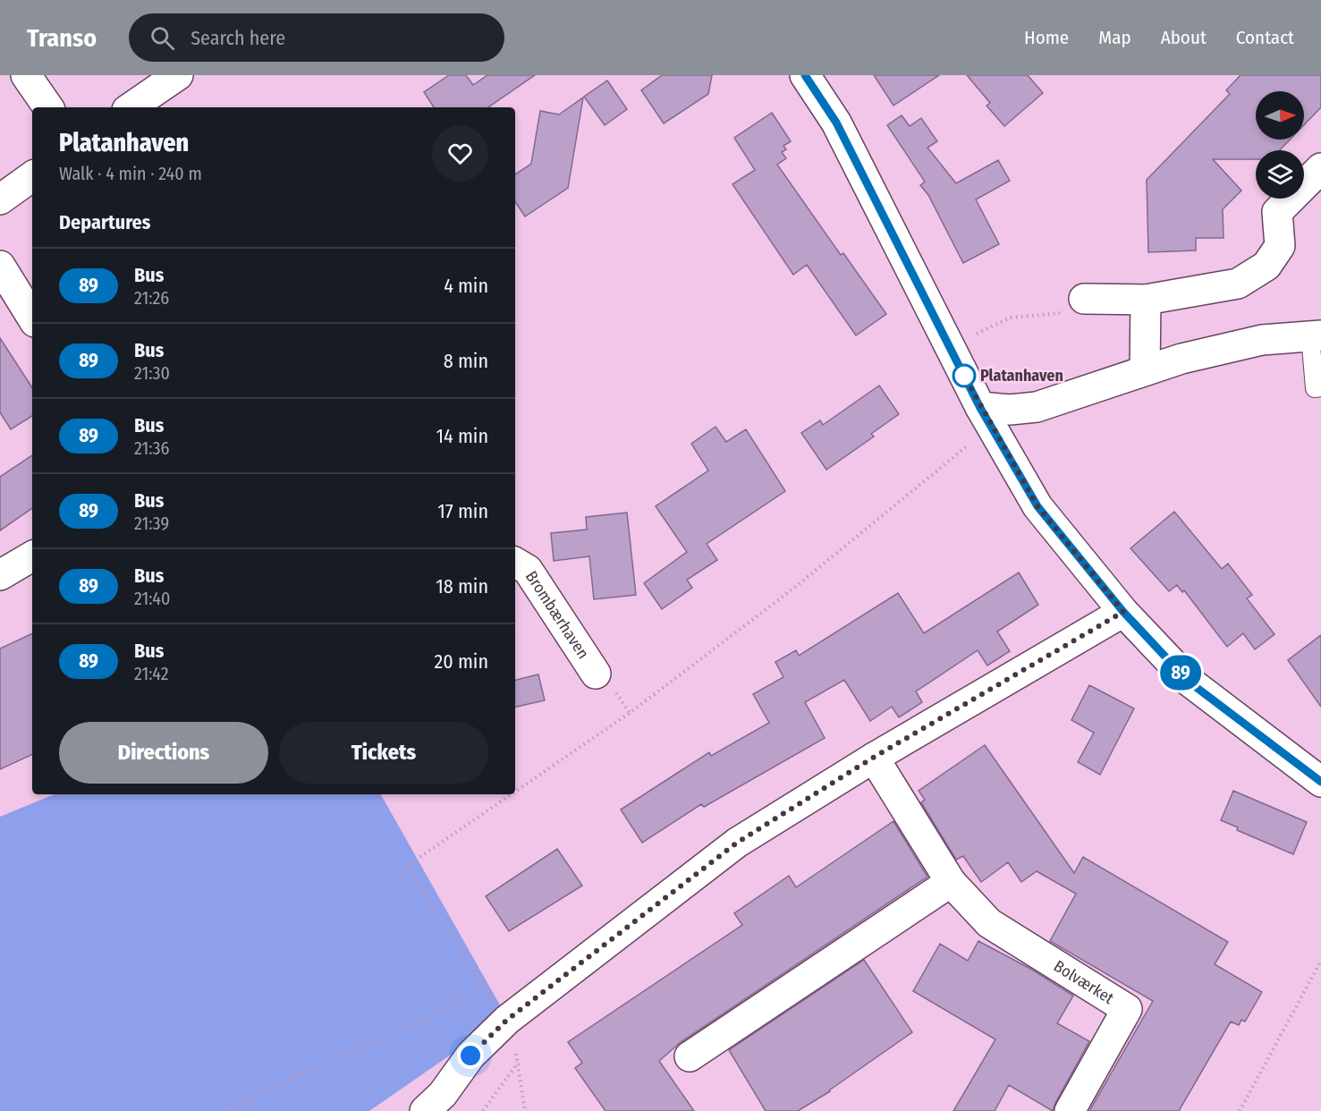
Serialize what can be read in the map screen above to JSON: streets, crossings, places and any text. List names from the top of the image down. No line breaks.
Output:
{"streets":{"street":["Brombærhaven","Bolværket"]},"places":["Platanhaven"],"lines":["bus line 89"],"north":"right","page":{"header":"Transo","search":"Search here","nav":["Home","Map","About","Contact"],"on_map":"89","heading":[["Platanhaven","Walk · 4 min · 240 m"],"Departures"],"list":[{"mark":"89","name":"Bus","note":"21:26","value":"4 min"},{"mark":"89","name":"Bus","note":"21:30","value":"8 min"},{"mark":"89","name":"Bus","note":"21:36","value":"14 min"},{"mark":"89","name":"Bus","note":"21:39","value":"17 min"},{"mark":"89","name":"Bus","note":"21:40","value":"18 min"},{"mark":"89","name":"Bus","note":"21:42","value":"20 min"}],"buttons":["Directions","Tickets"]}}
